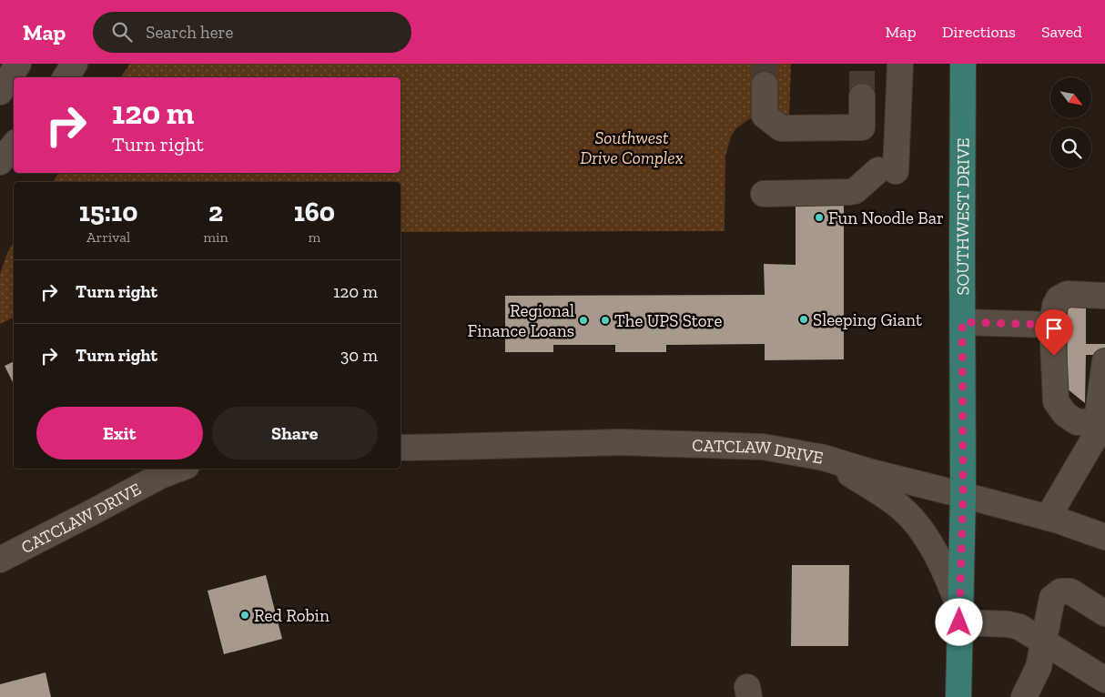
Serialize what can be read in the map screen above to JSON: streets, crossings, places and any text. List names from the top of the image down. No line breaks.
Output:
{"streets":{"main road":["SOUTHWEST DRIVE"],"street":["CATCLAW DRIVE"]},"crossings":[["SOUTHWEST DRIVE","CATCLAW DRIVE"]],"parks":["Southwest Drive Complex"],"places":["Fun Noodle Bar","Sleeping Giant","Regional Finance Loans","The UPS Store","Red Robin"],"north":"bottom right","page":{"header":"Map","search":"Search here","nav":["Map","Directions","Saved"],"turn":["120 m","Turn right"],"eta":["15:10","Arrival","2","min","160","m"],"list":[{"name":"Turn right","value":"120 m"},{"name":"Turn right","value":"30 m"}],"buttons":["Exit","Share"]}}
